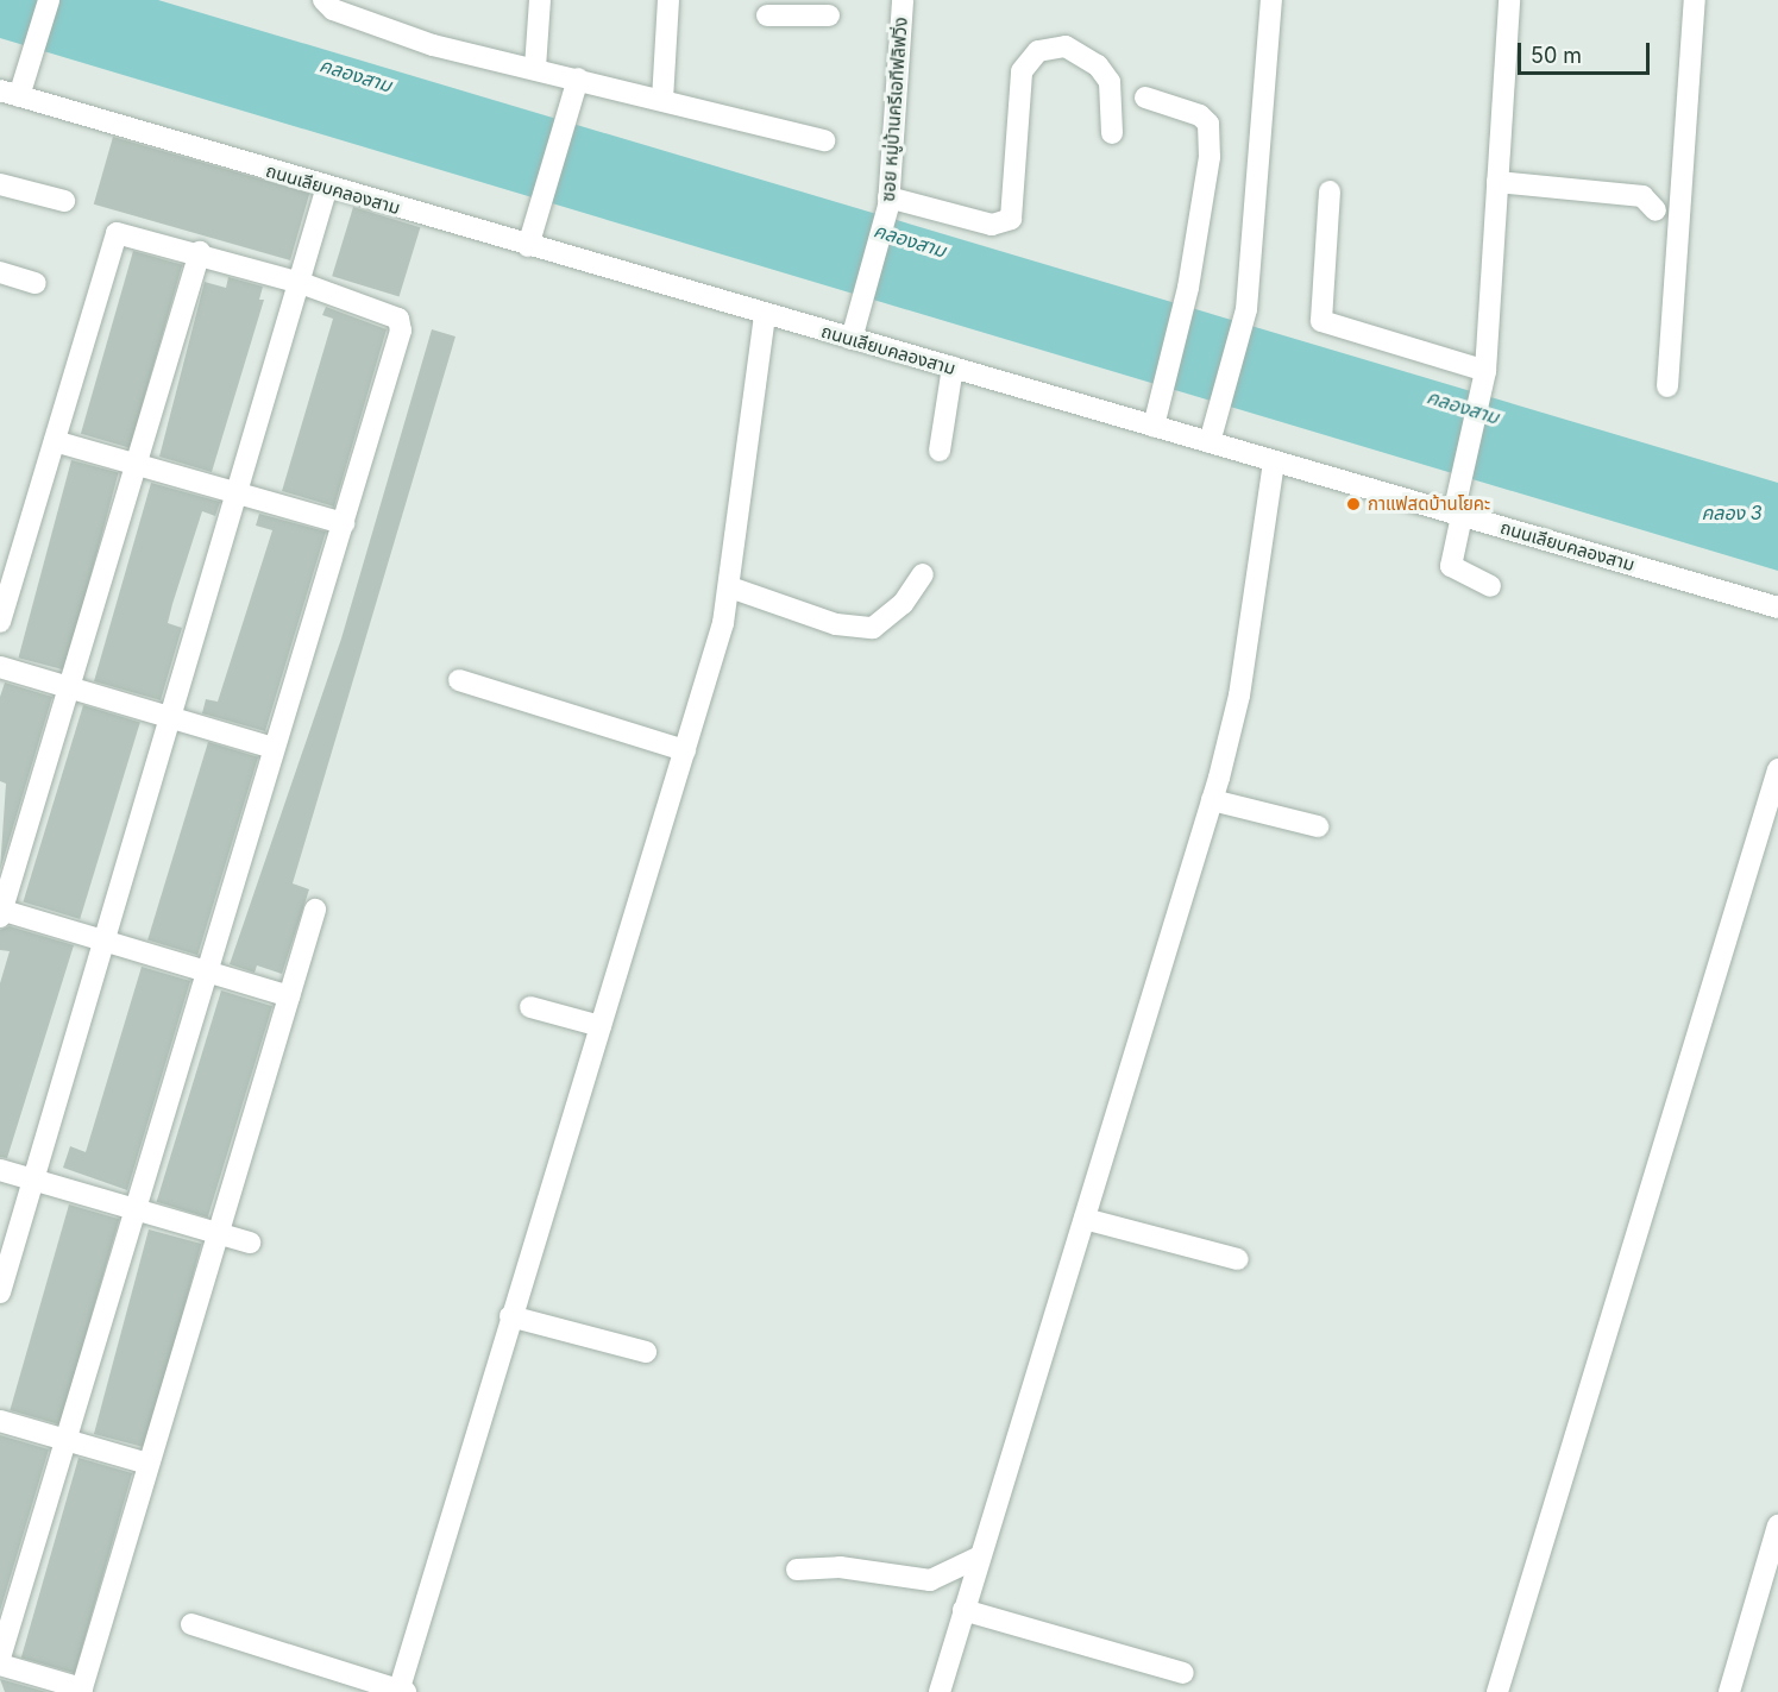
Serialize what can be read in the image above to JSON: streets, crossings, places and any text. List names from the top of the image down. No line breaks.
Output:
{"streets":{"street":["ซอย หมู่บ้านครีเอทีฟลิฟวิ่ง","ถนนเลียบคลองสาม"]},"crossings":[["ซอย หมู่บ้านครีเอทีฟลิฟวิ่ง","ถนนเลียบคลองสาม"]],"water":["คลองสาม","คลอง 3"],"places":["กาแฟสดบ้านโยคะ"],"scale_bar":"50 m"}
